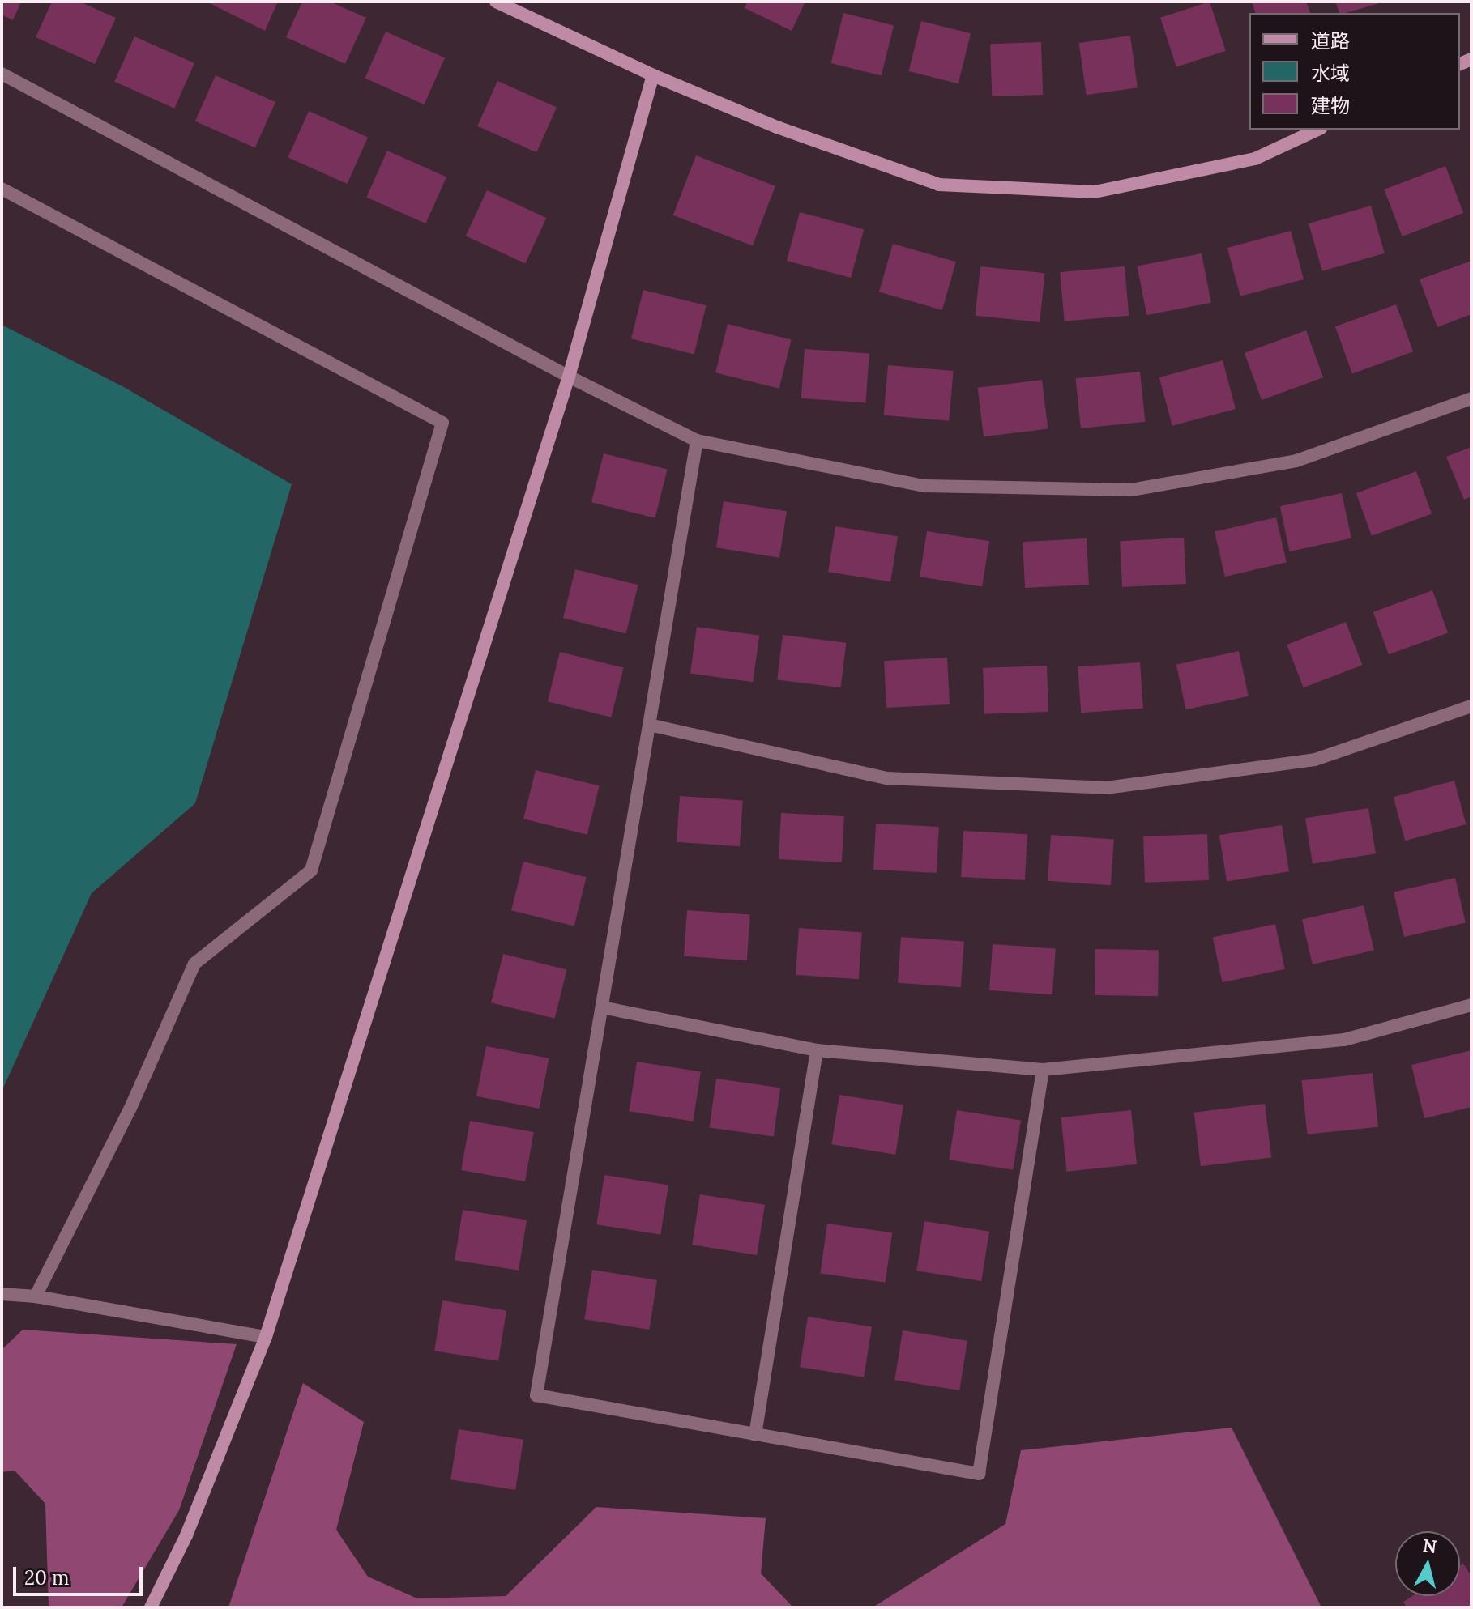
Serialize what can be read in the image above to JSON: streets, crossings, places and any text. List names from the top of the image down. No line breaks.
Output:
{"legend":["道路","水域","建物"],"scale_bar":"20 m","north":"top"}
